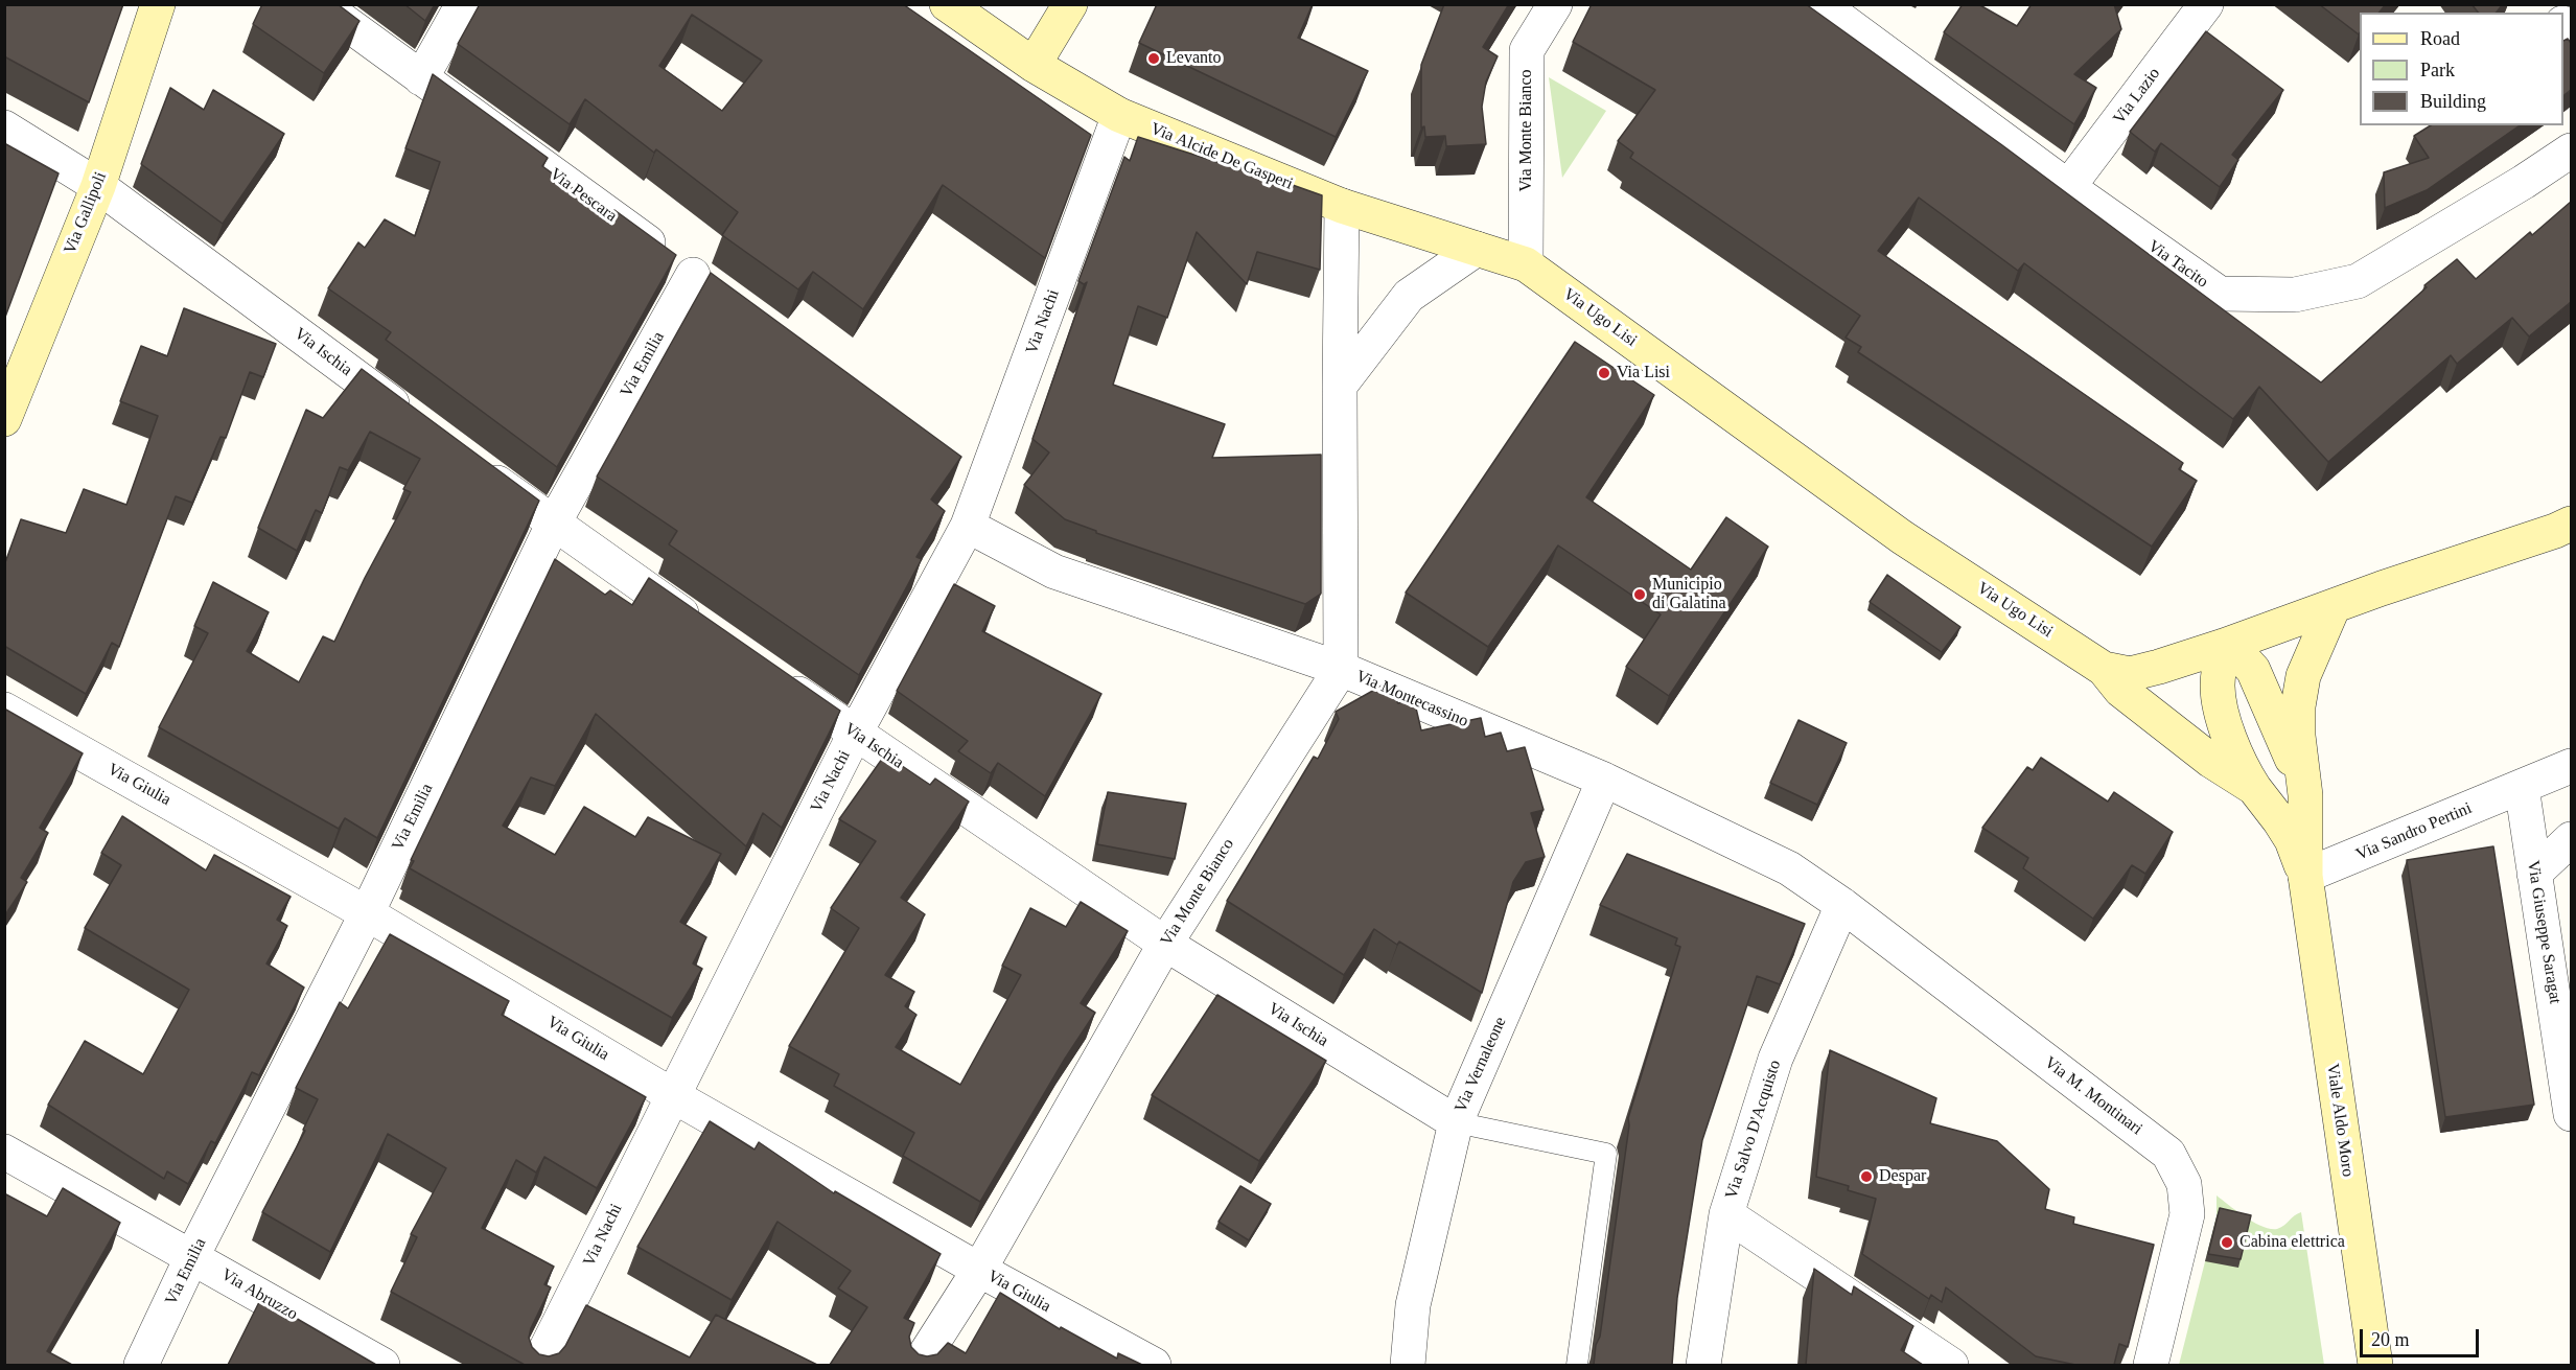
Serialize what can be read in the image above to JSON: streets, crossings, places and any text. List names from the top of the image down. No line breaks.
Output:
{"streets":{"main road":["Via Alcide De Gasperi","Via Gallipoli","Via Ugo Lisi","Viale Aldo Moro"],"street":["Via Lazio","Via Monte Bianco","Via Pescara","Via Tacito","Via Nachi","Via Ischia","Via Emilia","Via Montecassino","Via Giulia","Via Sandro Pertini","Via Giuseppe Saragat","Via Vernaleone","Via M. Montinari","Via Salvo D'Acquisto","Via Abruzzo"]},"crossings":[["Via Lazio","Via Tacito"],["Via Monte Bianco","Via Alcide De Gasperi"],["Via Monte Bianco","Via Ugo Lisi"],["Via Monte Bianco","Via Ischia"],["Via Monte Bianco","Via Montecassino"],["Via Monte Bianco","Via Giulia"],["Via Alcide De Gasperi","Via Ugo Lisi"],["Via Alcide De Gasperi","Via Nachi"],["Via Pescara","Via Emilia"],["Via Gallipoli","Via Ischia"],["Via Ugo Lisi","Viale Aldo Moro"],["Via Nachi","Via Ischia"],["Via Nachi","Via Montecassino"],["Via Nachi","Via Giulia"],["Via Ischia","Via Vernaleone"],["Via Emilia","Via Giulia"],["Via Emilia","Via Abruzzo"],["Via Montecassino","Via Vernaleone"],["Via Montecassino","Via M. Montinari"],["Via Montecassino","Via Salvo D'Acquisto"],["Via Sandro Pertini","Via Giuseppe Saragat"],["Via Sandro Pertini","Viale Aldo Moro"],["Via M. Montinari","Via Salvo D'Acquisto"]],"places":["Levanto","Via Lisi","Municipio di Galatina","Despar","Cabina elettrica"],"legend":["Road","Park","Building"],"scale_bar":"20 m"}
